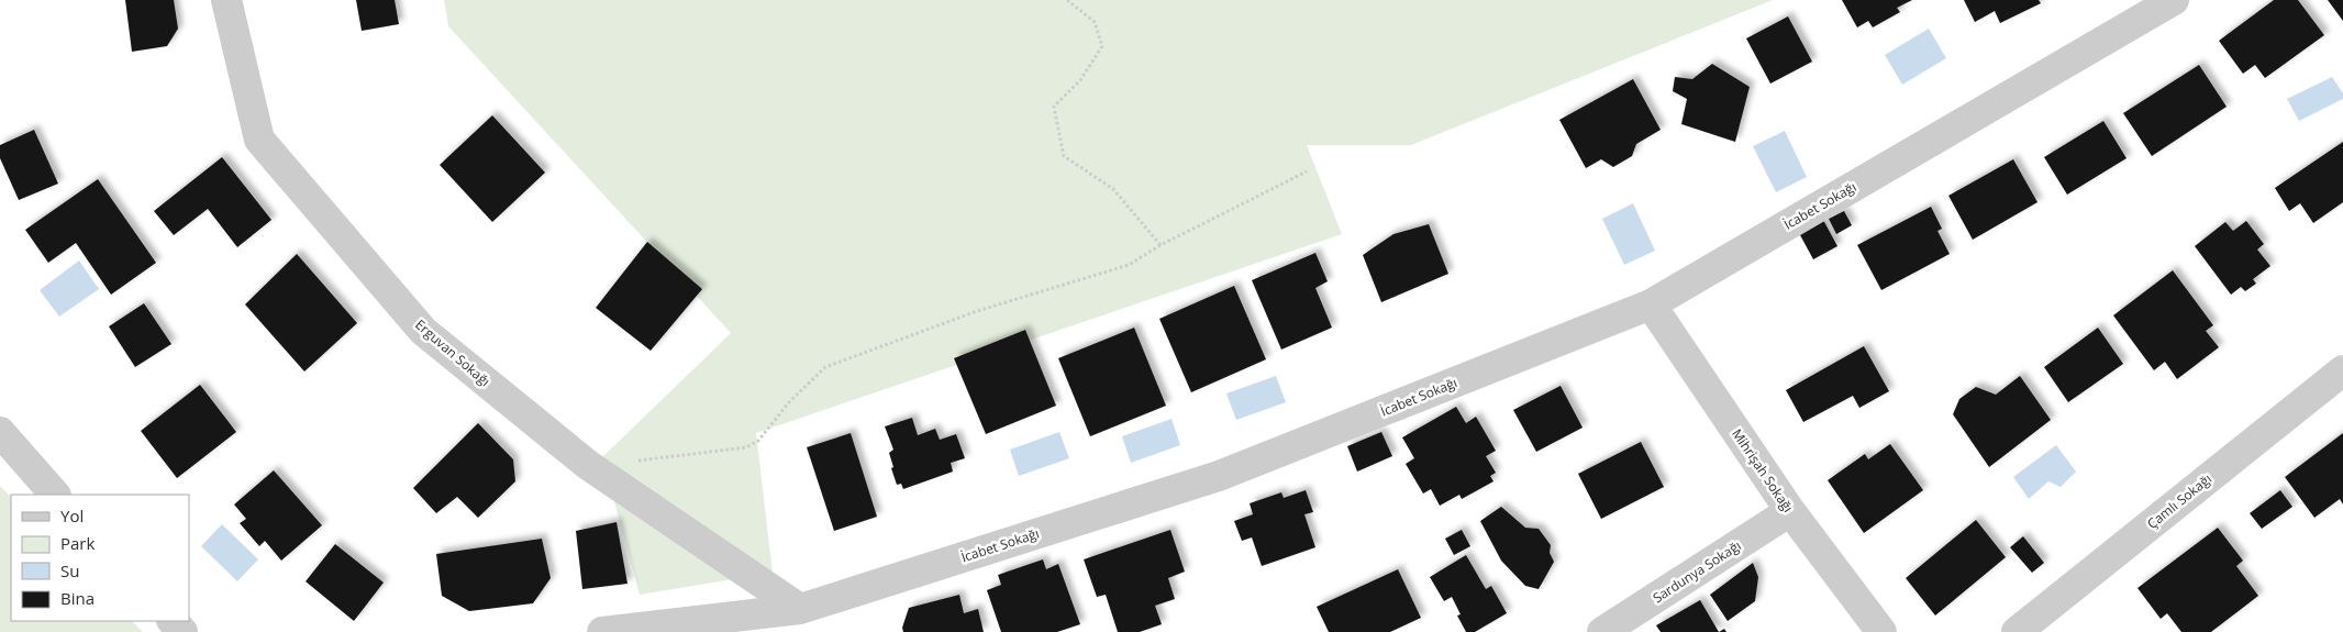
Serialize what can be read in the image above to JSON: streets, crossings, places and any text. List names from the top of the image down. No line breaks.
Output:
{"streets":{"street":["İcabet Sokağı","Erguvan Sokağı","Mihrişah Sokağı","Çamlı Sokağı","Sardunya Sokağı"]},"crossings":[["İcabet Sokağı","Erguvan Sokağı"],["İcabet Sokağı","Mihrişah Sokağı"],["Mihrişah Sokağı","Sardunya Sokağı"]],"legend":["Yol","Park","Su","Bina"]}
